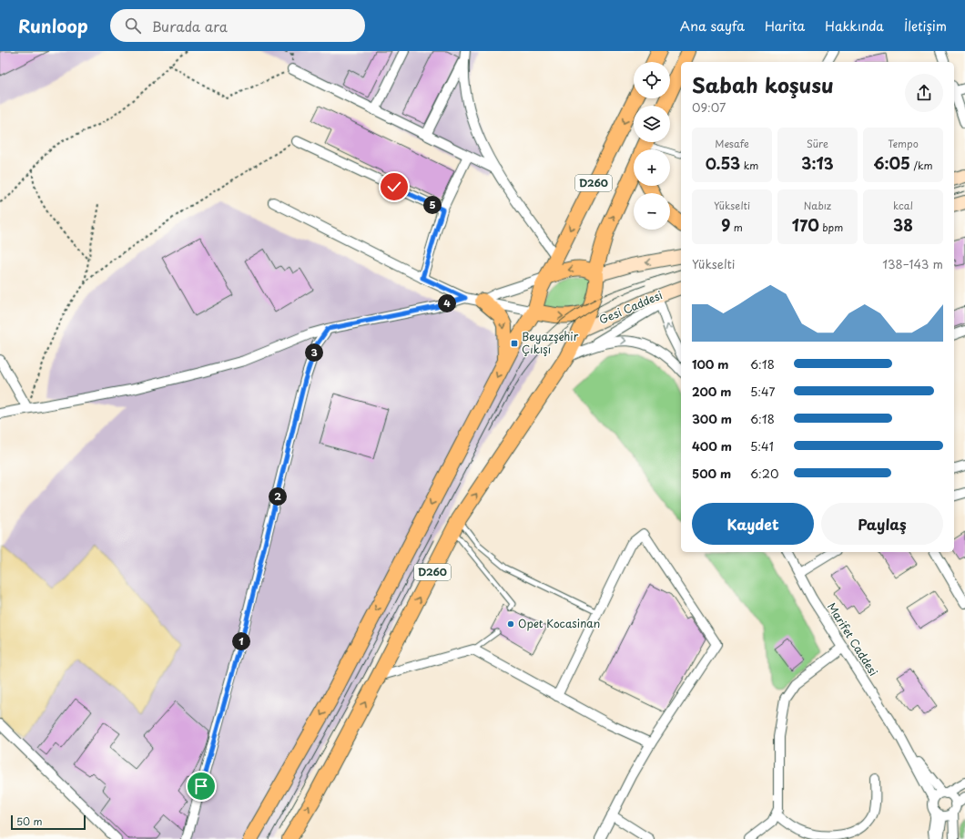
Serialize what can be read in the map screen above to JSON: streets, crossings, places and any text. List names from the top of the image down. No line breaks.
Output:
{"streets":{"highway":["D260"],"main road":["Gesi Caddesi"],"street":["Marifet Caddesi"]},"crossings":[["D260","Gesi Caddesi"]],"places":{"transit":["Beyazşehir Çıkışı"],"other":["Opet Kocasinan"]},"scale_bar":"50 m","page":{"header":"Runloop","search":"Burada ara","nav":["Ana sayfa","Harita","Hakkında","İletişim"],"map_buttons":["+","−"],"heading":["Sabah koşusu","09:07"],"stats":[["Mesafe","0.53 km"],["Süre","3:13"],["Tempo","6:05 /km"],["Yükselti","9 m"],["Nabız","170 bpm"],["kcal","38"]],"pins":["5","4","3","2","1"],"chart":["Yükselti","138–143 m"],"list":[{"name":"100 m","note":"6:18"},{"name":"200 m","note":"5:47"},{"name":"300 m","note":"6:18"},{"name":"400 m","note":"5:41"},{"name":"500 m","note":"6:20"}],"buttons":["Kaydet","Paylaş"],"scale":"50 m"}}
